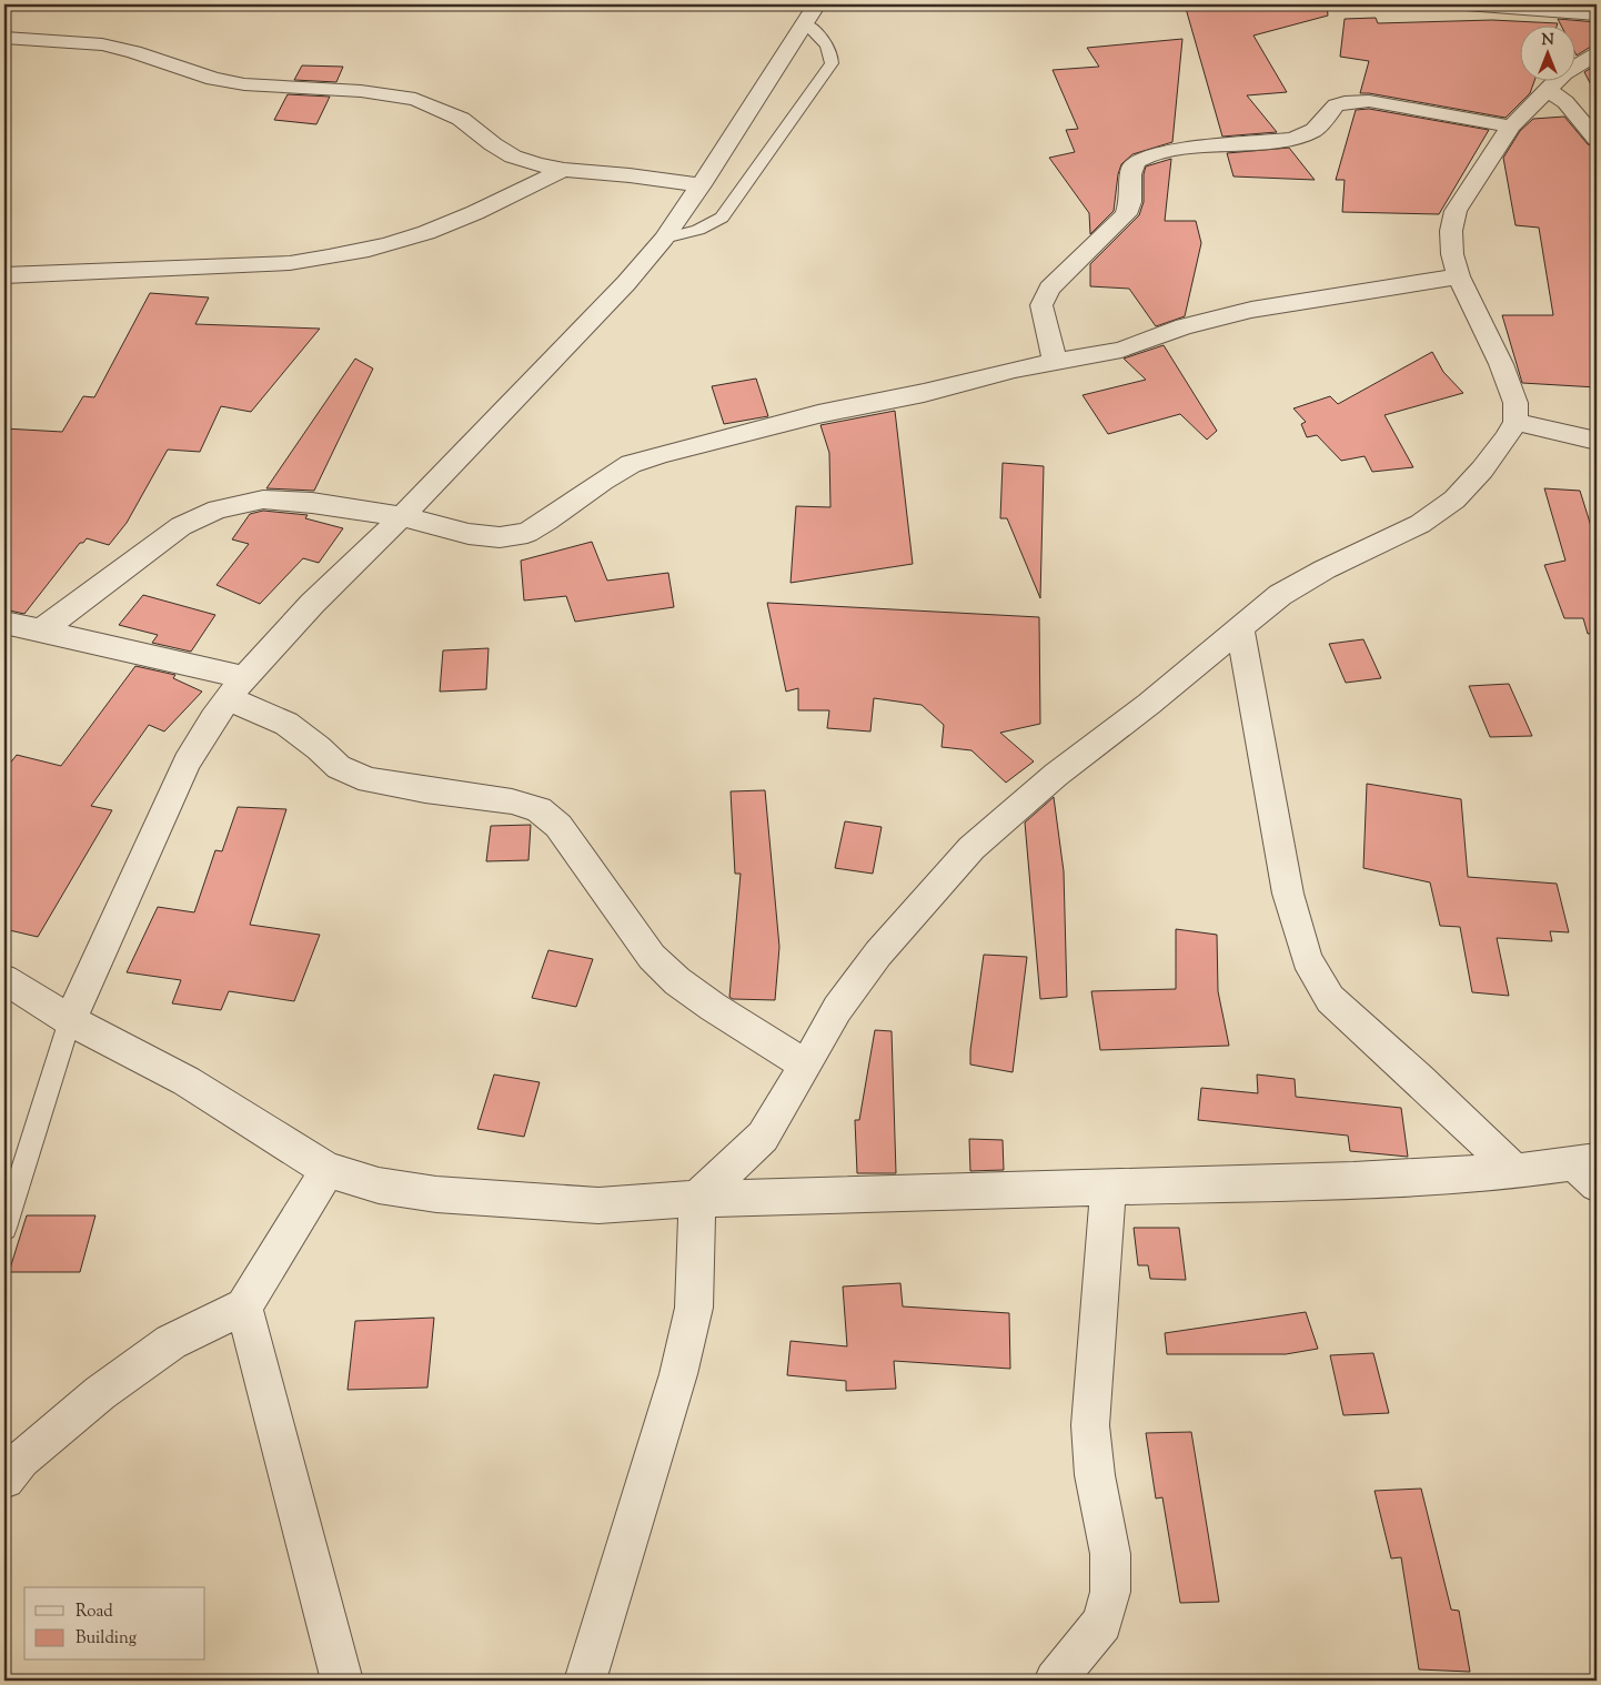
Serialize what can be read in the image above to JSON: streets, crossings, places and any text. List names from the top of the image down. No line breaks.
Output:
{"legend":["Road","Building"],"north":"top"}
